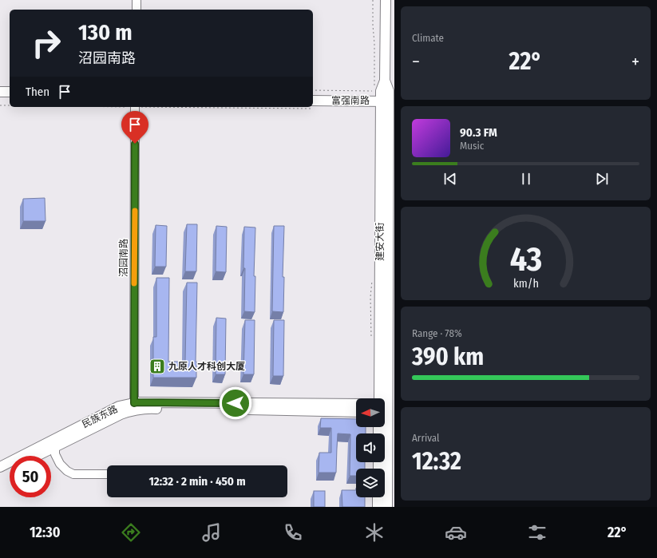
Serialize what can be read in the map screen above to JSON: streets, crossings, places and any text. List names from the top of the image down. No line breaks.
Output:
{"streets":{"main road":["富强南路","建安大街","民族东路"],"street":["沼园南路"]},"crossings":[["富强南路","建安大街"],["沼园南路","民族东路"]],"places":{"building":["九原人才科创大厦"]},"north":"left","page":{"tile":["Climate",["Range · 78%","390 km"],["Arrival","12:32"]],"turn":["130 m","沼园南路"],"heat":["−","22°","+"],"then":"Then","song":["90.3 FM","Music"],"limit":"50","trip":"12:32 · 2 min · 450 m","tabs":["12:30","22°"],"gauge":["43","km/h"]}}
